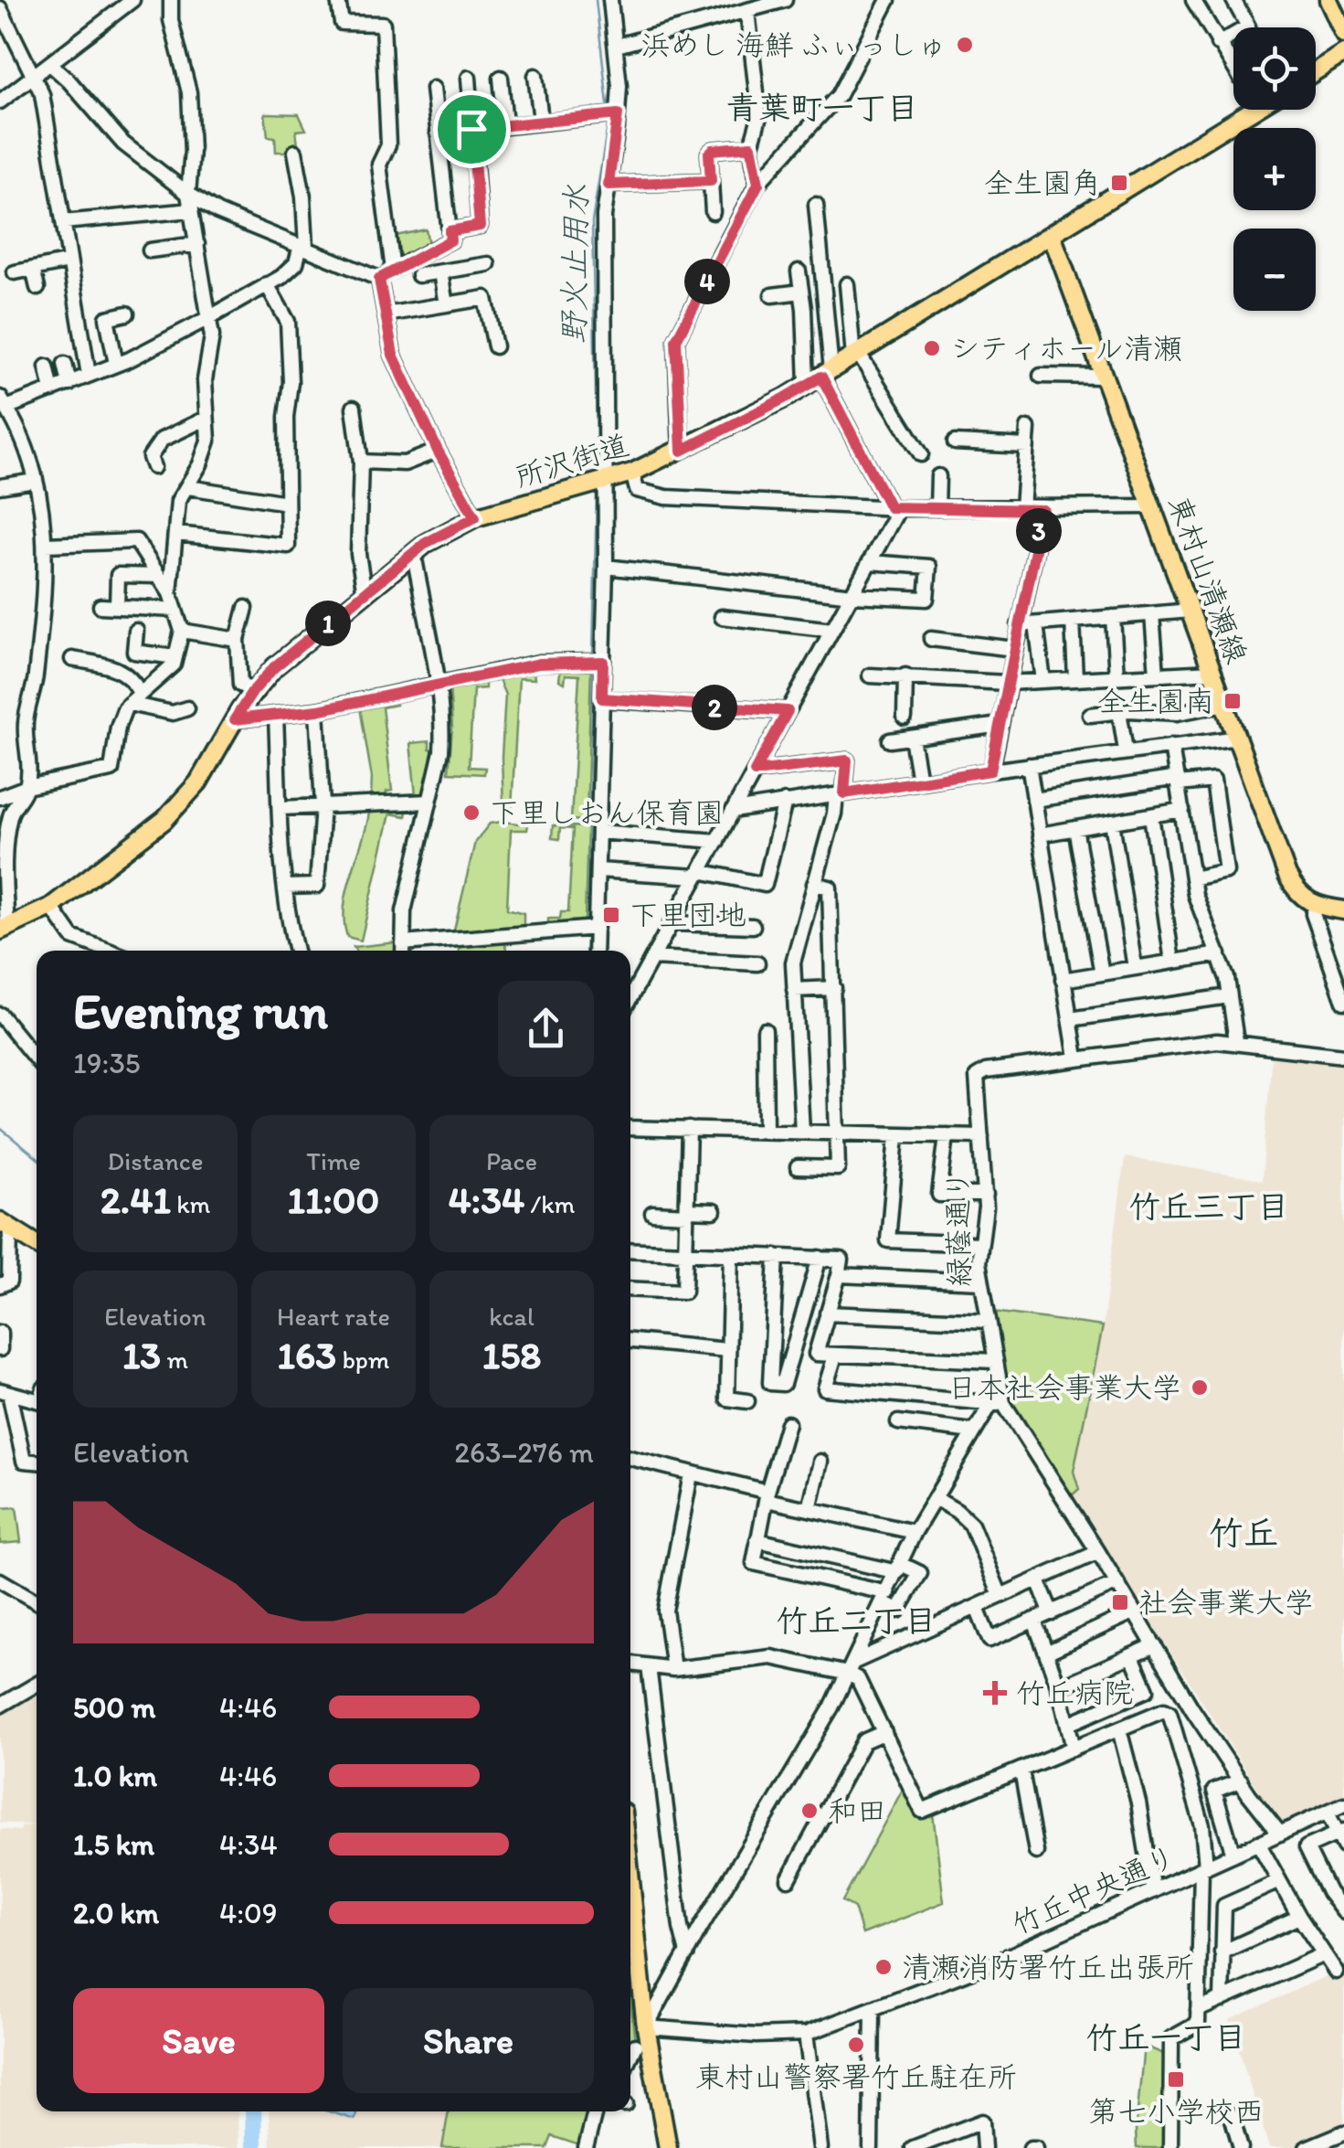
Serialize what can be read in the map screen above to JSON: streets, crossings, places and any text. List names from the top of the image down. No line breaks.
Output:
{"streets":{"main road":["所沢街道","東村山清瀬線"],"street":["緑蔭通り","竹丘中央通り"]},"crossings":[["所沢街道","東村山清瀬線"],["緑蔭通り","竹丘中央通り"]],"districts":["青葉町一丁目","竹丘三丁目","竹丘","竹丘二丁目","竹丘一丁目"],"water":["野火止用水"],"places":{"other":["浜めし 海鮮 ふぃっしゅ","シティホール清瀬","下里しおん保育園","日本社会事業大学","和田","清瀬消防署竹丘出張所","東村山警察署竹丘駐在所"],"transit":["全生園角","全生園南","下里団地","社会事業大学","第七小学校西"],"health":["竹丘病院"]},"page":{"map_buttons":["+","−"],"pins":["4","3","1","2"],"heading":["Evening run","19:35"],"stats":[["Distance","2.41 km"],["Time","11:00"],["Pace","4:34 /km"],["Elevation","13 m"],["Heart rate","163 bpm"],["kcal","158"]],"chart":["Elevation","263–276 m"],"list":[{"name":"500 m","note":"4:46"},{"name":"1.0 km","note":"4:46"},{"name":"1.5 km","note":"4:34"},{"name":"2.0 km","note":"4:09"}],"buttons":["Save","Share"]}}
